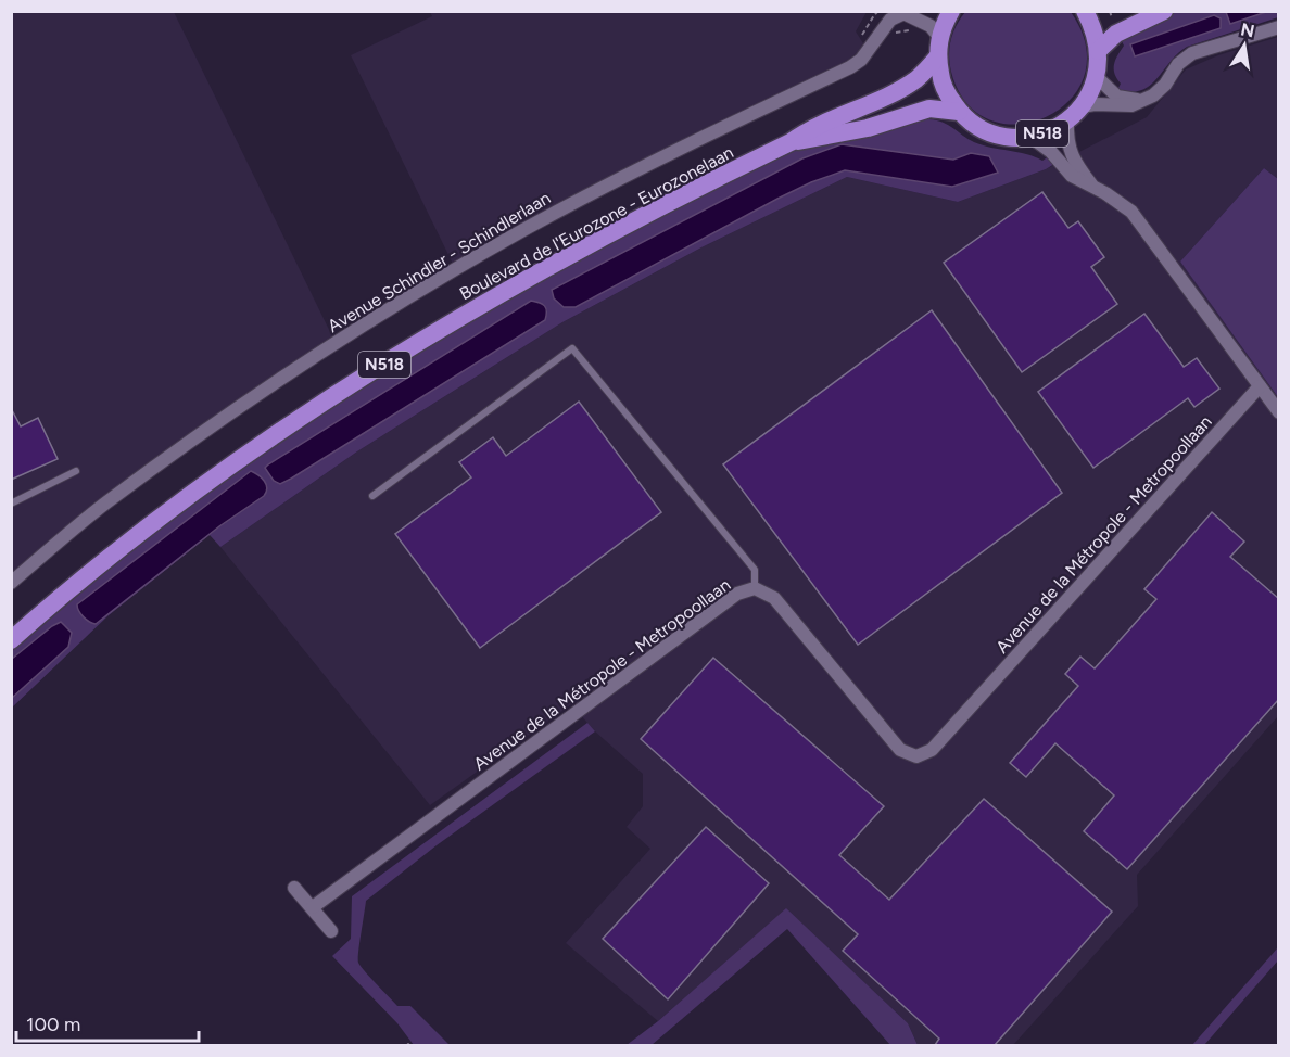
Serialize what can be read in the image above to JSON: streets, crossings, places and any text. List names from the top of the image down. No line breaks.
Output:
{"streets":{"highway":["N518","Boulevard de l'Eurozone - Eurozonelaan"],"street":["Avenue Schindler - Schindlerlaan","Avenue de la Métropole - Metropoollaan"]},"crossings":[["N518","Boulevard de l'Eurozone - Eurozonelaan"],["N518","Avenue Schindler - Schindlerlaan"]],"scale_bar":"100 m","north":"top"}
